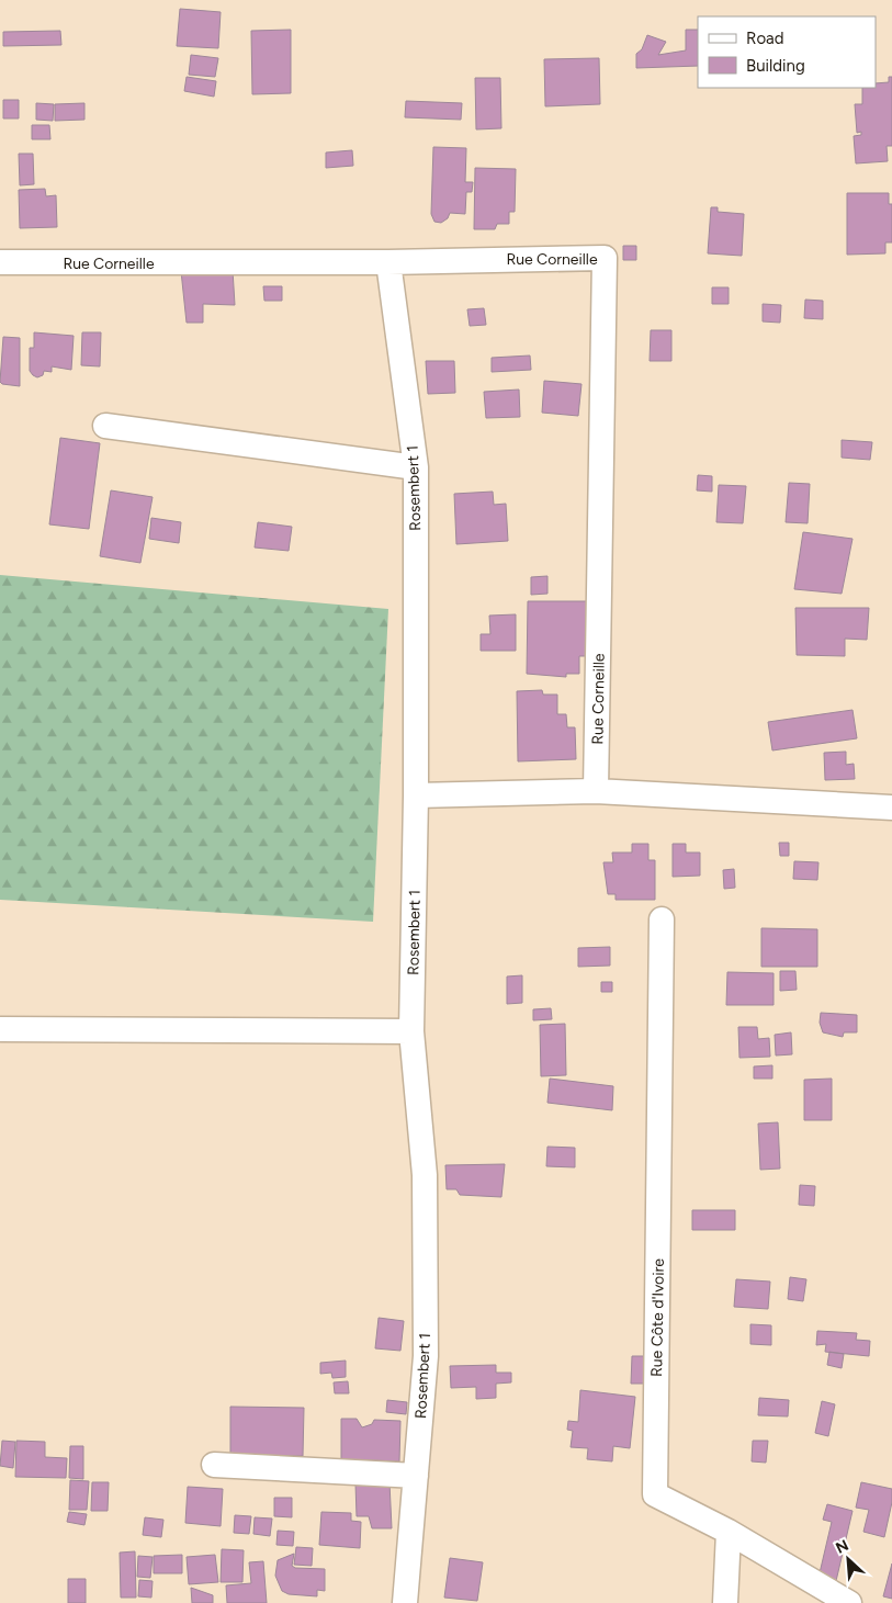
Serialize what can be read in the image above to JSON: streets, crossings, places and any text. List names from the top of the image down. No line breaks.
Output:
{"streets":{"street":["Rue Corneille","Rosembert 1","Rue Côte d'Ivoire"]},"crossings":[["Rue Corneille","Rosembert 1"]],"legend":["Road","Building"],"north":"top left"}
